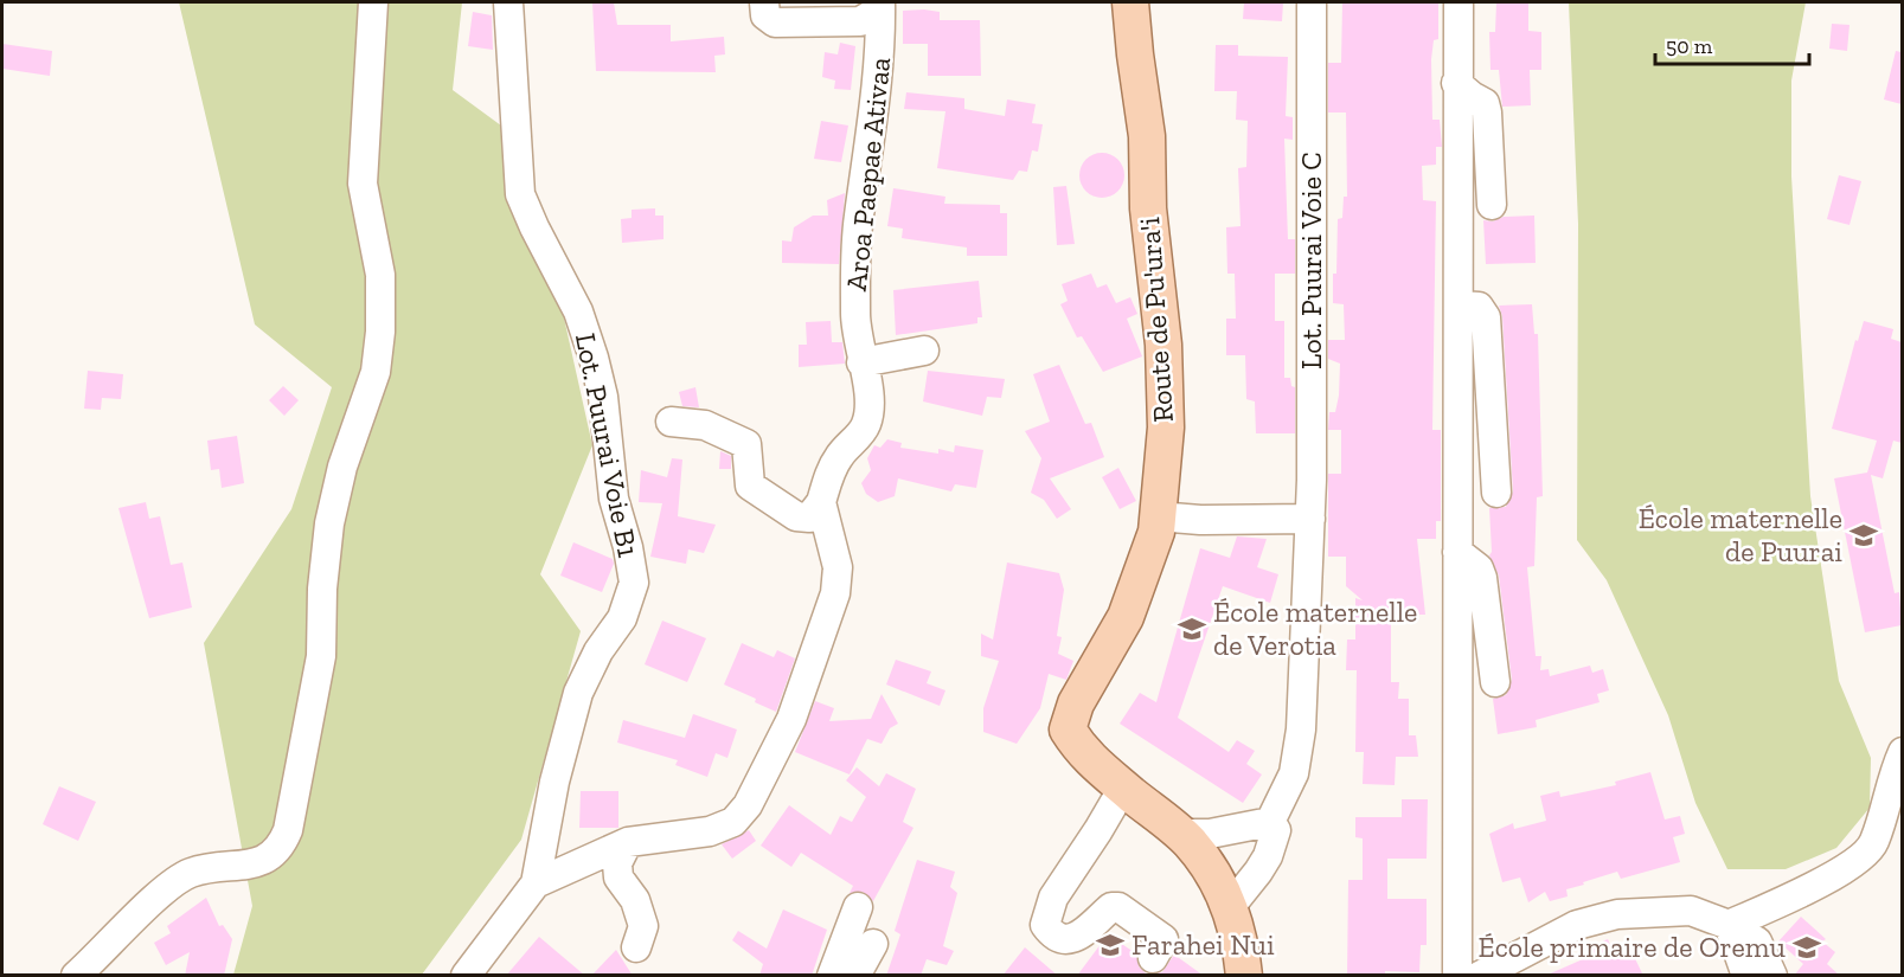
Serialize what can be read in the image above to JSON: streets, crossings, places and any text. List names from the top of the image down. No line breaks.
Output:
{"streets":{"main road":["Route de Pu'ura'i"],"street":["Aroa Paepae Ativaa","Lot. Puurai Voie C","Lot. Puurai Voie B1"]},"crossings":[["Aroa Paepae Ativaa","Lot. Puurai Voie B1"],["Lot. Puurai Voie C","Route de Pu'ura'i"]],"places":{"school or university":["École maternelle de Puurai","École maternelle de Verotia","Farahei Nui","École primaire de Oremu"]},"scale_bar":"50 m"}
